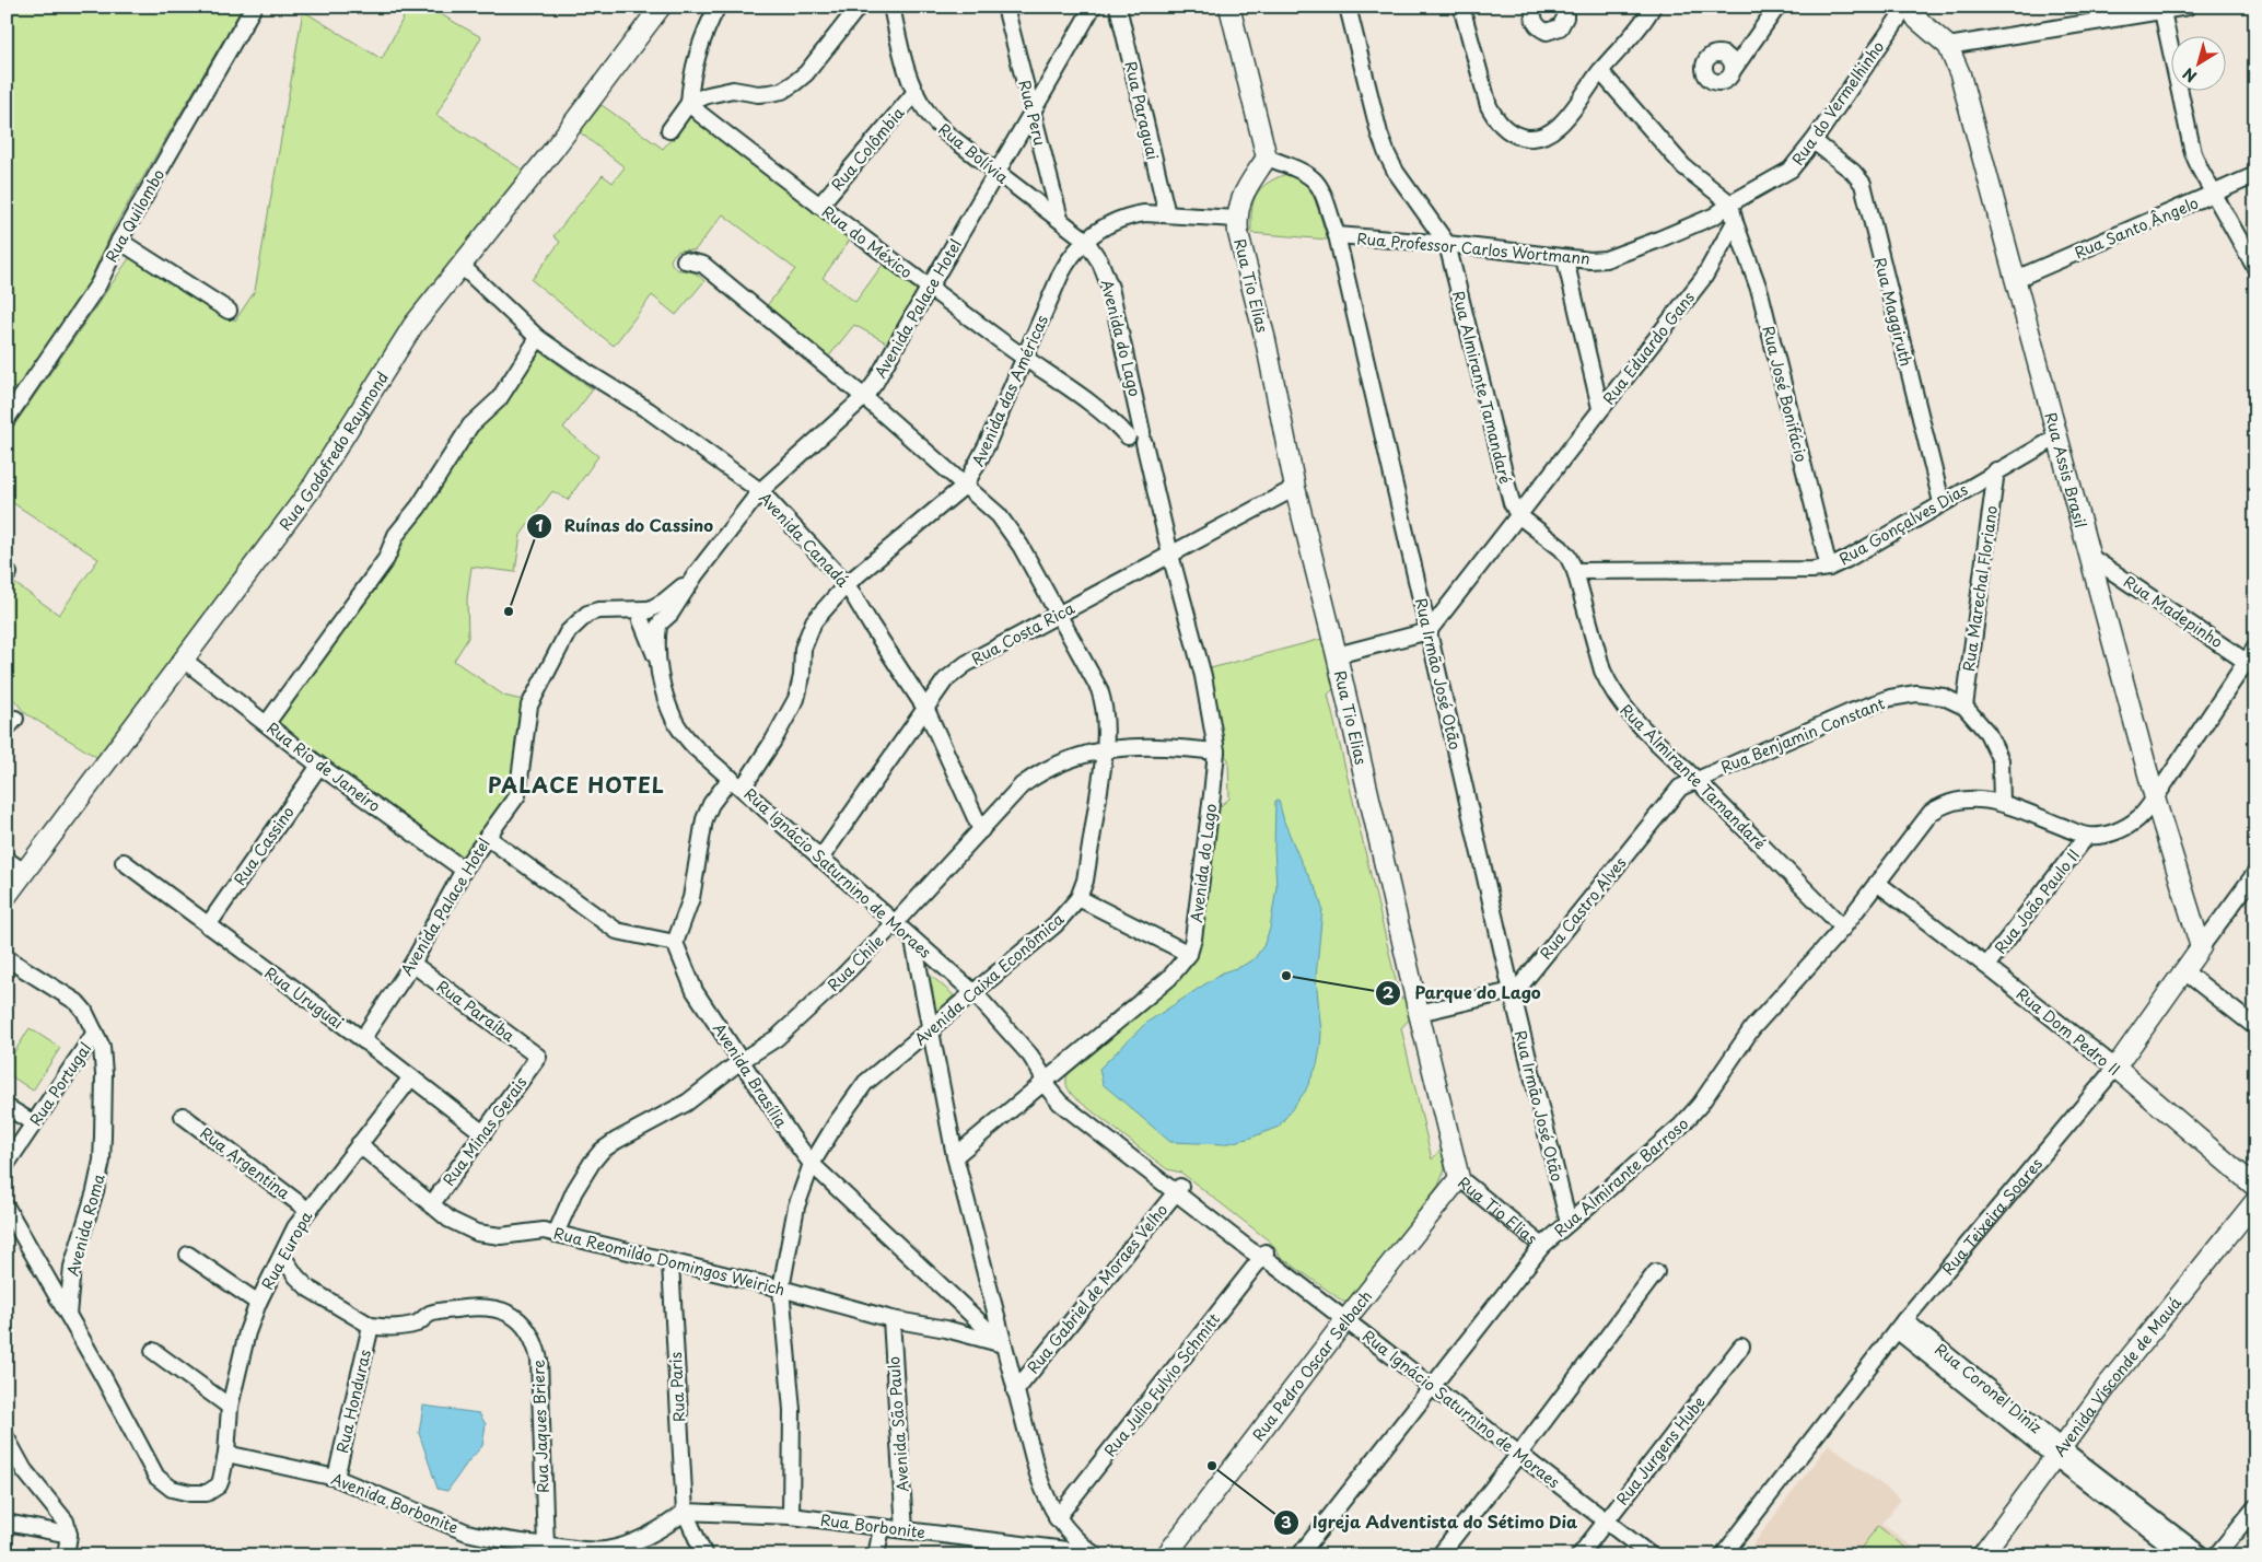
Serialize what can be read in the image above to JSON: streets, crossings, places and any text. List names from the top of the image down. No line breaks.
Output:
{"streets":{"main road":["Rua Tio Elias","Rua Godofredo Raymond","Rua Assis Brasil","Rua Dom Pedro II","Rua Teixeira Soares","Rua Pedro Oscar Selbach","Avenida Visconde de Mauá"],"street":["Rua do Vermelhinho","Rua Paraguai","Rua Peru","Rua Colômbia","Rua Bolívia","Rua Quilombo","Rua Santo Ângelo","Rua do México","Rua Professor Carlos Wortmann","Avenida Palace Hotel","Rua Maggiruth","Avenida do Lago","Rua Eduardo Gans","Rua Almirante Tamandaré","Avenida das Américas","Rua José Bonifácio","Rua Gonçalves Dias","Avenida Canadá","Rua Marechal Floriano","Rua Madepinho","Rua Costa Rica","Rua Irmão José Otão","Rua Benjamin Constant","Rua Rio de Janeiro","Rua Cassino","Rua Ignácio Saturnino de Moraes","Rua João Paulo II","Rua Castro Alves","Rua Chile","Avenida Caixa Econômica","Rua Uruguai","Rua Paraíba","Avenida Brasília","Rua Portugal","Rua Minas Gerais","Rua Argentina","Rua Almirante Barroso","Avenida Roma","Rua Europa","Rua Reomildo Domingos Weirich","Rua Gabriel de Moraes Velho","Rua Julio Fulvio Schmitt","Rua Paris","Rua Coronel Diniz","Rua Honduras","Avenida São Paulo","Rua Jaques Briere","Rua Jurgens Hube","Avenida Borbonite","Rua Borbonite"]},"crossings":[["Rua do Vermelhinho","Rua Professor Carlos Wortmann"],["Rua do Vermelhinho","Rua Maggiruth"],["Rua do Vermelhinho","Rua Assis Brasil"],["Rua Paraguai","Avenida das Américas"],["Rua Peru","Rua Bolívia"],["Rua Peru","Avenida Palace Hotel"],["Rua Colômbia","Rua Bolívia"],["Rua Colômbia","Rua do México"],["Rua Bolívia","Avenida Palace Hotel"],["Rua Bolívia","Avenida do Lago"],["Rua Bolívia","Avenida das Américas"],["Rua Santo Ângelo","Rua Assis Brasil"],["Rua do México","Avenida Palace Hotel"],["Rua do México","Avenida do Lago"],["Rua do México","Avenida das Américas"],["Rua Professor Carlos Wortmann","Rua Almirante Tamandaré"],["Rua Professor Carlos Wortmann","Rua Irmão José Otão"],["Rua Tio Elias","Avenida das Américas"],["Rua Tio Elias","Rua Costa Rica"],["Rua Tio Elias","Rua Irmão José Otão"],["Rua Tio Elias","Rua Almirante Barroso"],["Rua Tio Elias","Rua Pedro Oscar Selbach"],["Avenida Palace Hotel","Avenida Canadá"],["Avenida Palace Hotel","Rua Rio de Janeiro"],["Avenida Palace Hotel","Rua Ignácio Saturnino de Moraes"],["Avenida Palace Hotel","Avenida Caixa Econômica"],["Avenida Palace Hotel","Rua Uruguai"],["Avenida Palace Hotel","Rua Paraíba"],["Rua Maggiruth","Rua Gonçalves Dias"],["Avenida do Lago","Avenida das Américas"],["Avenida do Lago","Rua Costa Rica"],["Avenida do Lago","Rua Ignácio Saturnino de Moraes"],["Avenida do Lago","Rua Chile"],["Rua Eduardo Gans","Rua Almirante Tamandaré"],["Rua Eduardo Gans","Rua José Bonifácio"],["Rua Eduardo Gans","Rua Irmão José Otão"],["Rua Almirante Tamandaré","Rua Gonçalves Dias"],["Rua Almirante Tamandaré","Rua Benjamin Constant"],["Rua Almirante Tamandaré","Rua Castro Alves"],["Rua Almirante Tamandaré","Rua Almirante Barroso"],["Avenida das Américas","Avenida Canadá"],["Avenida das Américas","Rua Ignácio Saturnino de Moraes"],["Avenida das Américas","Avenida Caixa Econômica"],["Avenida das Américas","Avenida Brasília"],["Rua José Bonifácio","Rua Gonçalves Dias"],["Rua Godofredo Raymond","Avenida Canadá"],["Rua Assis Brasil","Rua Gonçalves Dias"],["Rua Assis Brasil","Rua Madepinho"],["Rua Assis Brasil","Rua Teixeira Soares"],["Rua Gonçalves Dias","Rua Marechal Floriano"],["Avenida Canadá","Rua Costa Rica"],["Avenida Canadá","Rua Chile"],["Rua Marechal Floriano","Rua Benjamin Constant"],["Rua Costa Rica","Rua Ignácio Saturnino de Moraes"],["Rua Costa Rica","Avenida Caixa Econômica"],["Rua Irmão José Otão","Rua Castro Alves"],["Rua Irmão José Otão","Rua Almirante Barroso"],["Rua Benjamin Constant","Rua Castro Alves"],["Rua Benjamin Constant","Rua Almirante Barroso"],["Rua Rio de Janeiro","Rua Cassino"],["Rua Cassino","Rua Uruguai"],["Rua Ignácio Saturnino de Moraes","Rua Chile"],["Rua Ignácio Saturnino de Moraes","Avenida Caixa Econômica"],["Rua Ignácio Saturnino de Moraes","Rua Almirante Barroso"],["Rua Ignácio Saturnino de Moraes","Rua Gabriel de Moraes Velho"],["Rua Ignácio Saturnino de Moraes","Rua Pedro Oscar Selbach"],["Rua Ignácio Saturnino de Moraes","Rua Julio Fulvio Schmitt"],["Rua Ignácio Saturnino de Moraes","Rua Jurgens Hube"],["Rua João Paulo II","Rua Dom Pedro II"],["Rua João Paulo II","Rua Almirante Barroso"],["Rua Chile","Avenida Caixa Econômica"],["Rua Chile","Avenida Brasília"],["Rua Chile","Rua Reomildo Domingos Weirich"],["Avenida Caixa Econômica","Avenida Brasília"],["Avenida Caixa Econômica","Rua Reomildo Domingos Weirich"],["Avenida Caixa Econômica","Rua Borbonite"],["Rua Uruguai","Rua Minas Gerais"],["Rua Uruguai","Rua Europa"],["Rua Paraíba","Rua Minas Gerais"],["Rua Dom Pedro II","Rua Almirante Barroso"],["Rua Dom Pedro II","Rua Teixeira Soares"],["Avenida Brasília","Rua Reomildo Domingos Weirich"],["Rua Portugal","Avenida Roma"],["Rua Minas Gerais","Rua Reomildo Domingos Weirich"],["Rua Argentina","Rua Europa"],["Rua Teixeira Soares","Rua Coronel Diniz"],["Rua Europa","Rua Reomildo Domingos Weirich"],["Rua Europa","Rua Jaques Briere"],["Rua Europa","Avenida Borbonite"],["Rua Reomildo Domingos Weirich","Rua Paris"],["Rua Reomildo Domingos Weirich","Avenida São Paulo"],["Avenida Visconde de Mauá","Rua Coronel Diniz"],["Rua Paris","Avenida Borbonite"],["Rua Paris","Rua Borbonite"],["Rua Honduras","Rua Jaques Briere"],["Rua Honduras","Avenida Borbonite"],["Avenida São Paulo","Rua Borbonite"],["Rua Jaques Briere","Avenida Borbonite"],["Avenida Borbonite","Rua Borbonite"]],"districts":["PALACE HOTEL"],"places":["Ruínas do Cassino","Parque do Lago","Igreja Adventista do Sétimo Dia"],"north":"bottom left"}
